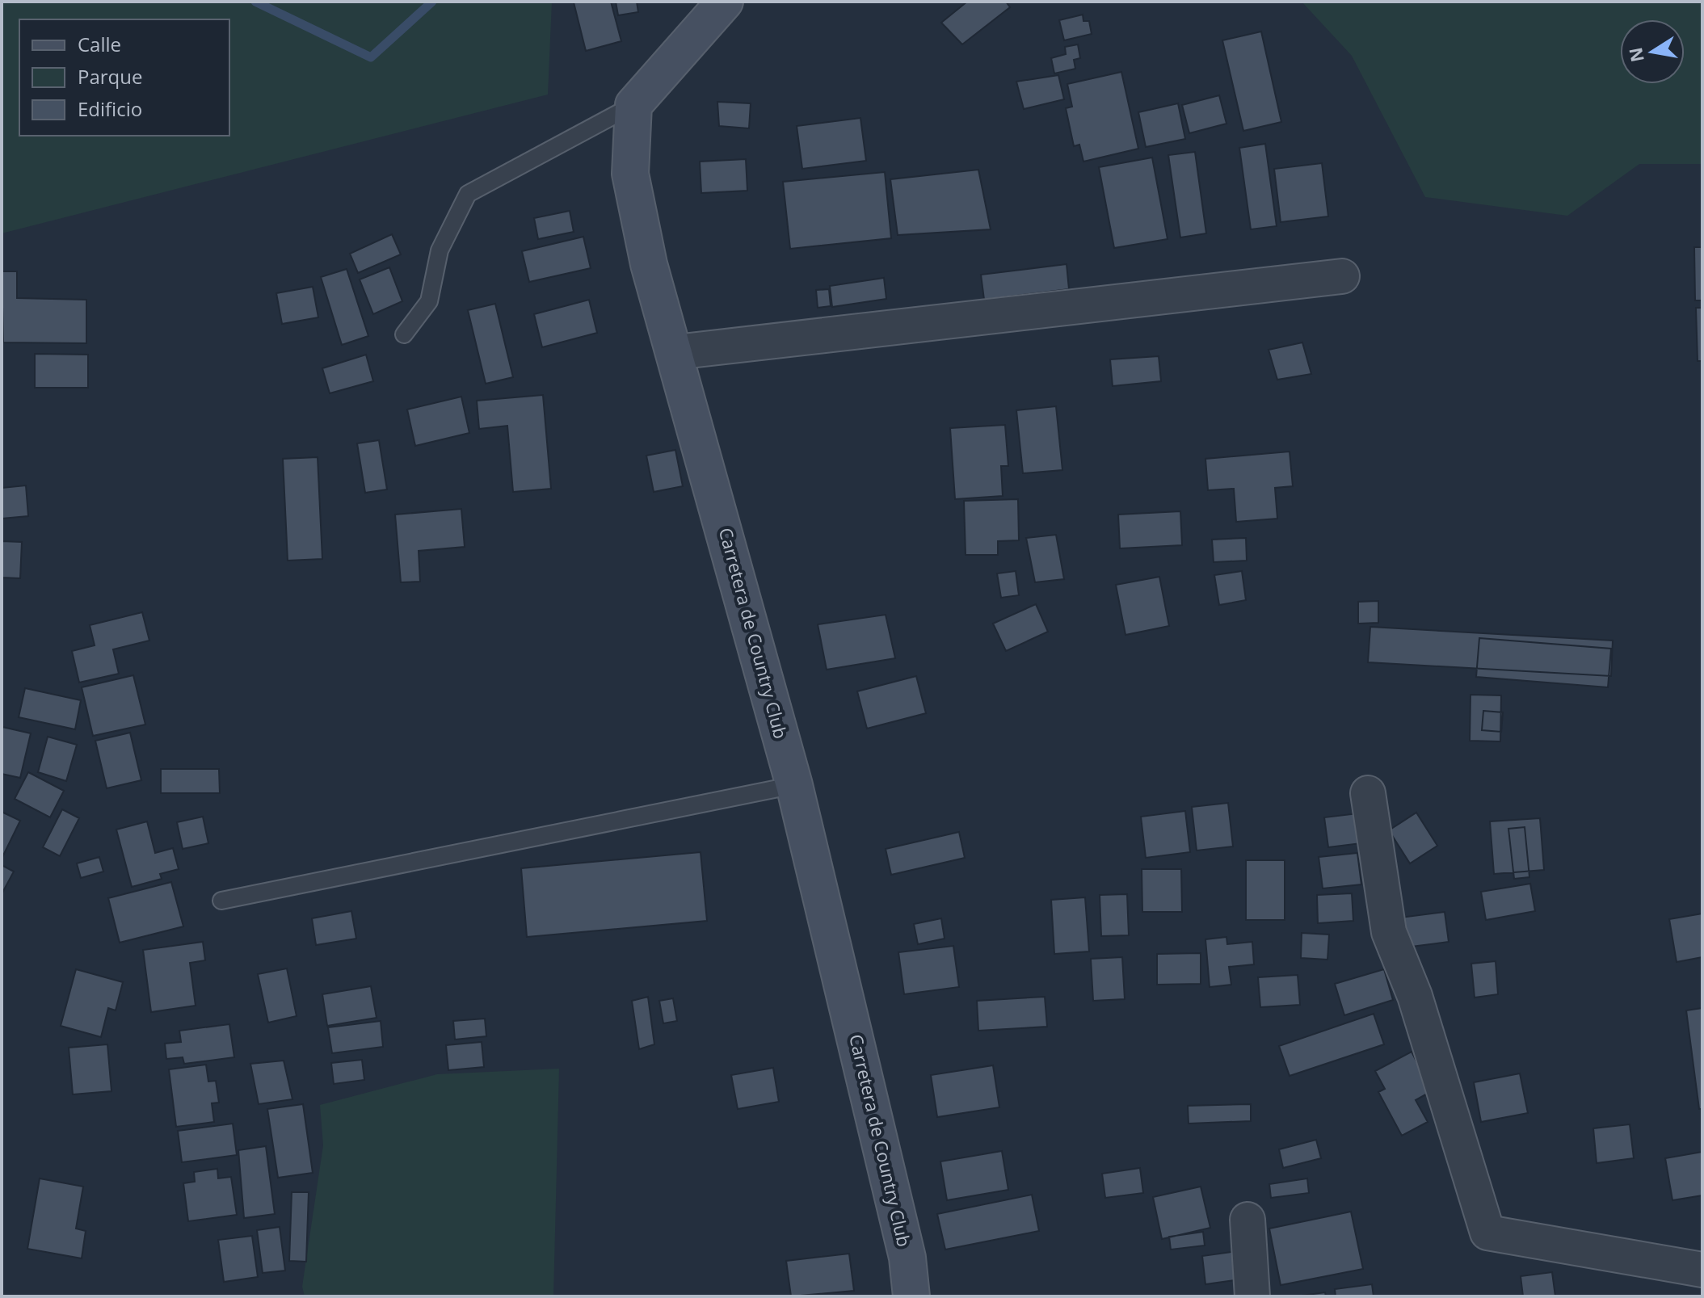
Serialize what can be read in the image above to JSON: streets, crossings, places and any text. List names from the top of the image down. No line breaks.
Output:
{"streets":{"street":["Carretera de Country Club"]},"legend":["Calle","Parque","Edificio"],"north":"left"}
